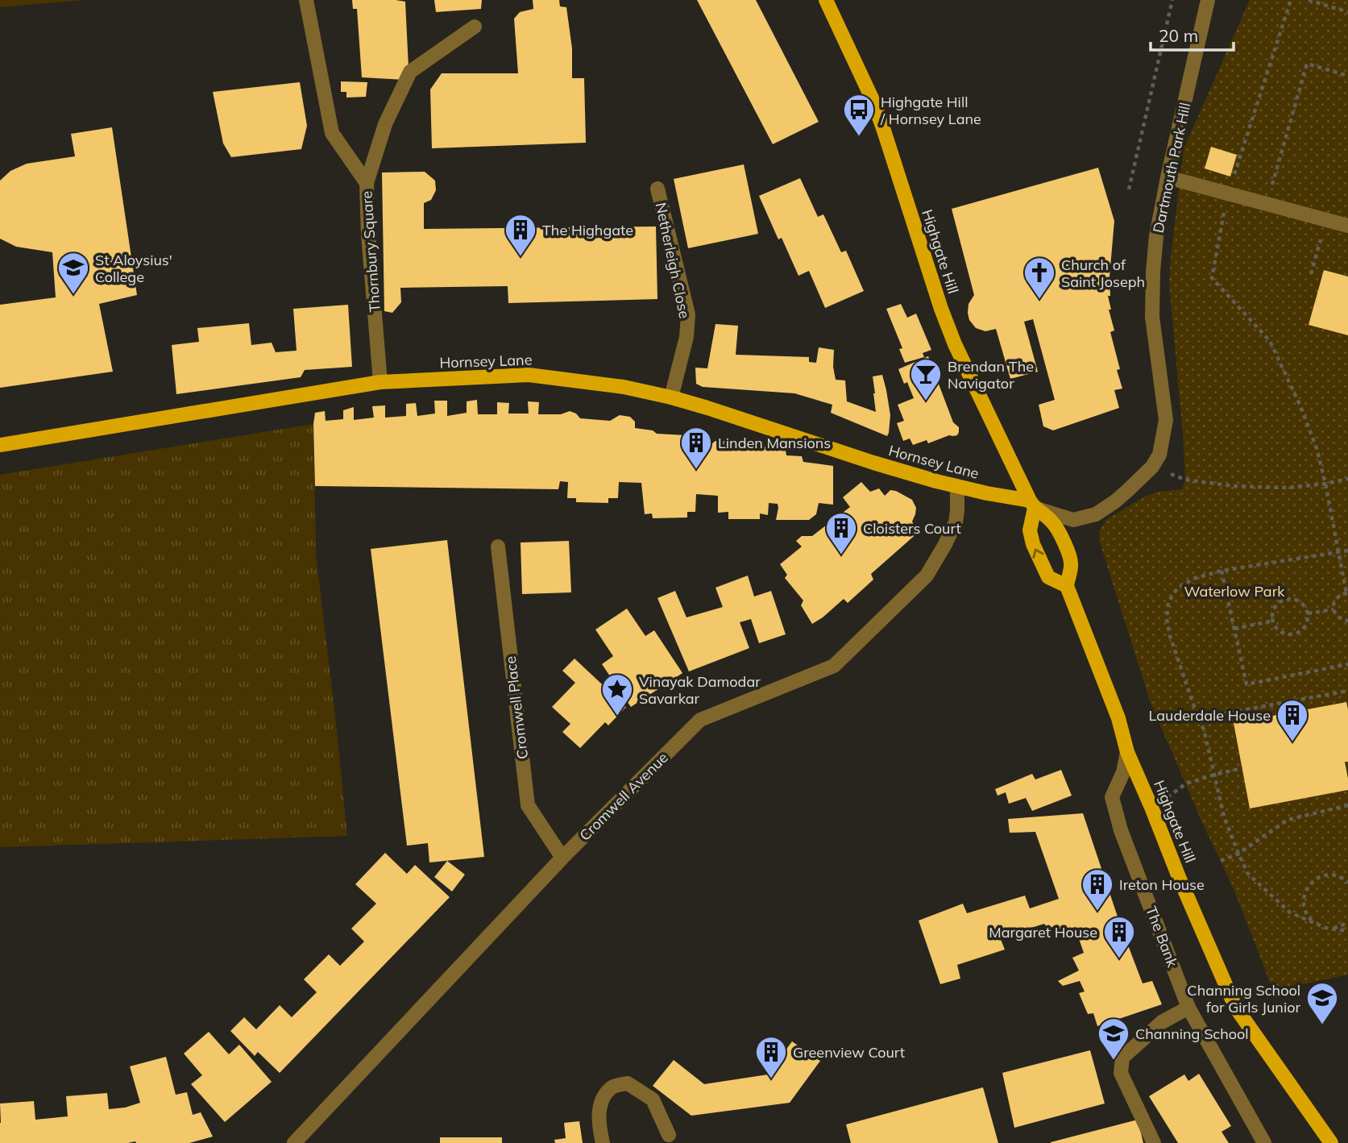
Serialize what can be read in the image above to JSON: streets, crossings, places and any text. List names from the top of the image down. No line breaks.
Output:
{"streets":{"main road":["Highgate Hill","Hornsey Lane"],"street":["Dartmouth Park Hill","Thornbury Square","Netherleigh Close","Cromwell Place","Cromwell Avenue","The Bank"]},"crossings":[["Dartmouth Park Hill","Highgate Hill"],["Dartmouth Park Hill","Hornsey Lane"],["Thornbury Square","Hornsey Lane"],["Highgate Hill","Hornsey Lane"],["Highgate Hill","The Bank"],["Netherleigh Close","Hornsey Lane"],["Hornsey Lane","Cromwell Avenue"],["Cromwell Place","Cromwell Avenue"]],"parks":["Waterlow Park"],"places":{"bus stop":["Highgate Hill / Hornsey Lane"],"building":["The Highgate","Linden Mansions","Cloisters Court","Lauderdale House","Ireton House","Margaret House","Greenview Court"],"school or university":["St Aloysius' College","Channing School for Girls Junior","Channing School"],"church":["Church of Saint Joseph"],"bar":["Brendan The Navigator"],"place":["Vinayak Damodar Savarkar"]},"scale_bar":"20 m"}
